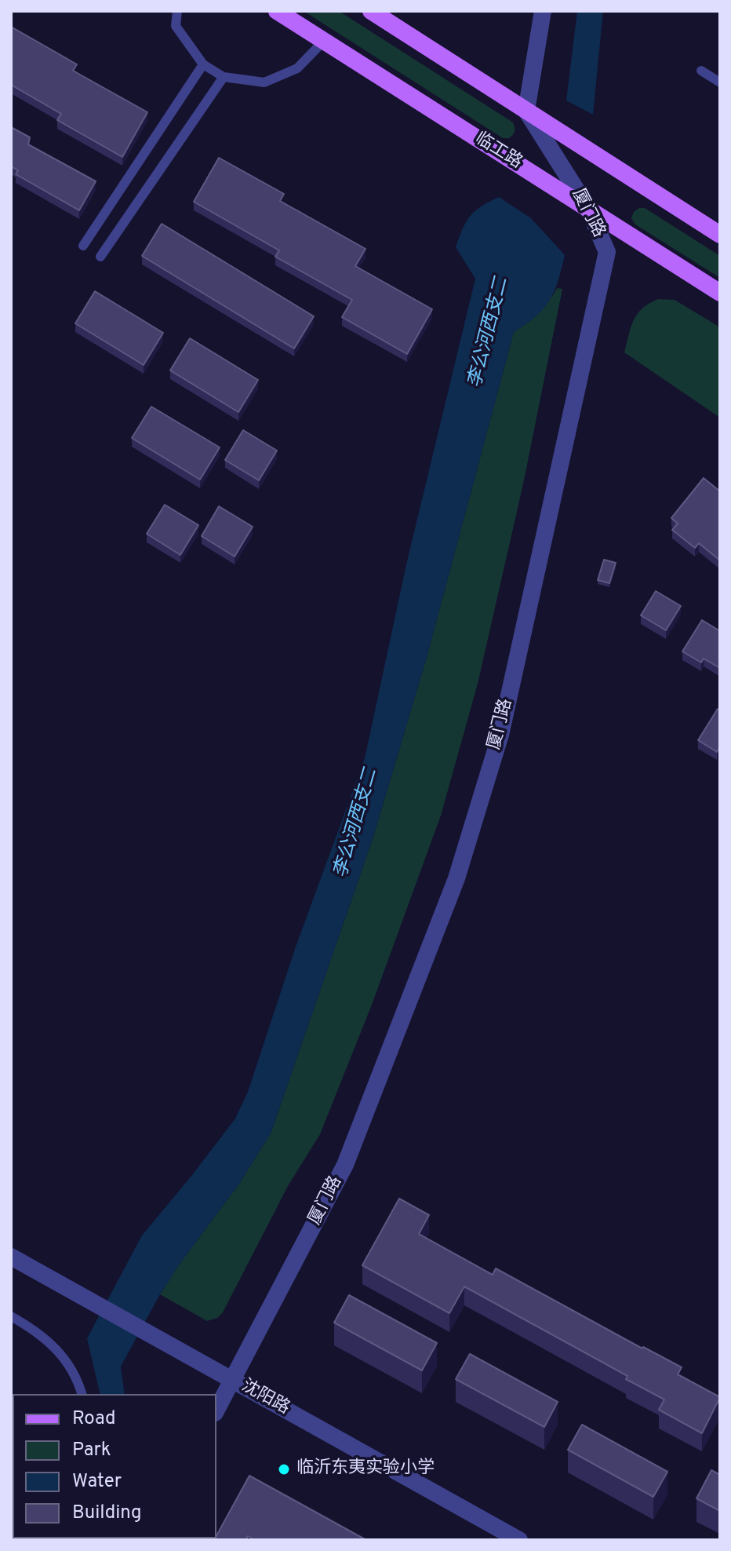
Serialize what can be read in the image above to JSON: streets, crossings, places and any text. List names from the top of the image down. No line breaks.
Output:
{"streets":{"main road":["临工路"],"street":["厦门路","沈阳路"]},"crossings":[["临工路","厦门路"],["厦门路","沈阳路"]],"water":["李公河西支二"],"places":["临沂东夷实验小学"],"legend":["Road","Park","Water","Building"]}
